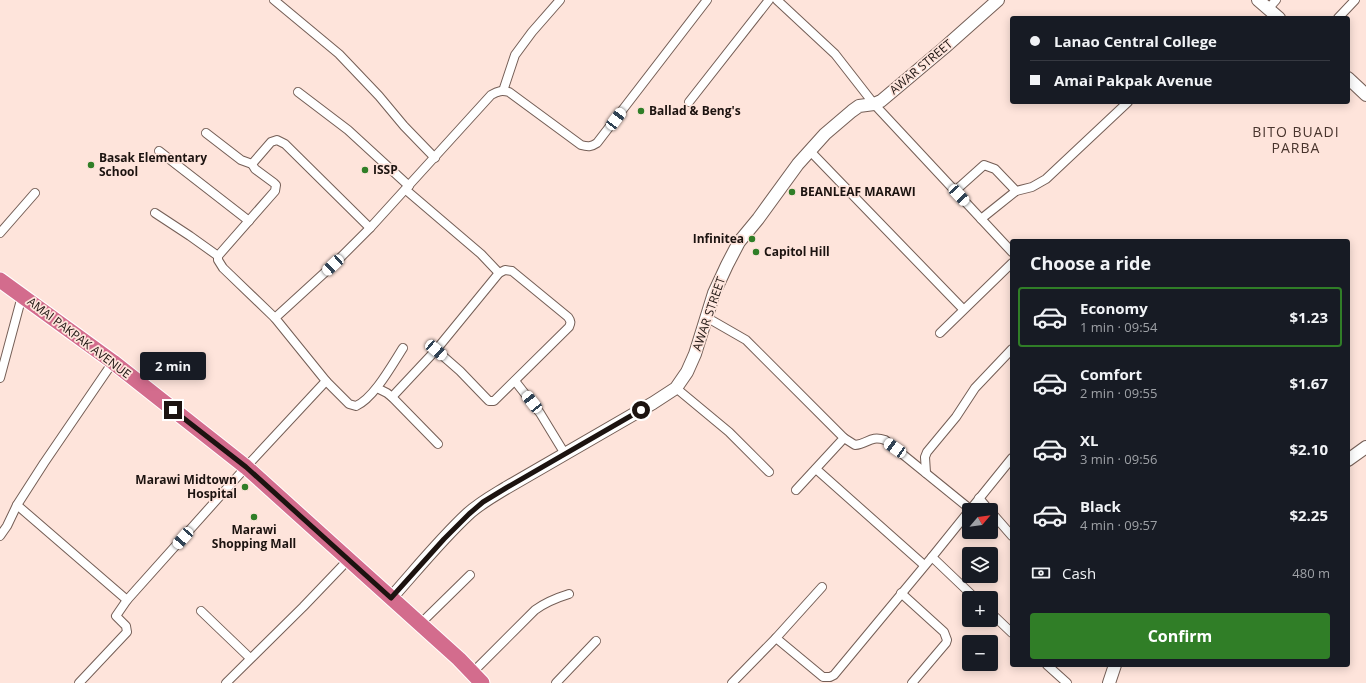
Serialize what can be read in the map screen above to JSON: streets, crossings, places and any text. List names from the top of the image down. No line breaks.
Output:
{"streets":{"highway":["AMAI PAKPAK AVENUE"],"street":["AWAR STREET"]},"crossings":[["AWAR STREET","AMAI PAKPAK AVENUE"]],"districts":["BITO BUADI PARBA"],"places":["Ballad & Beng's","Basak Elementary School","ISSP","BEANLEAF MARAWI","Infinitea","Capitol Hill","Marawi Midtown Hospital","Marawi Shopping Mall"],"north":"top right","page":{"banner":["Lanao Central College","Amai Pakpak Avenue"],"heading":"Choose a ride","list":[{"name":"Economy","note":"1 min · 09:54","value":"$1.23"},{"name":"Comfort","note":"2 min · 09:55","value":"$1.67"},{"name":"XL","note":"3 min · 09:56","value":"$2.10"},{"name":"Black","note":"4 min · 09:57","value":"$2.25"}],"bubble":"2 min","map_buttons":["+","−"],"pay":["Cash","480 m"],"buttons":"Confirm"}}
